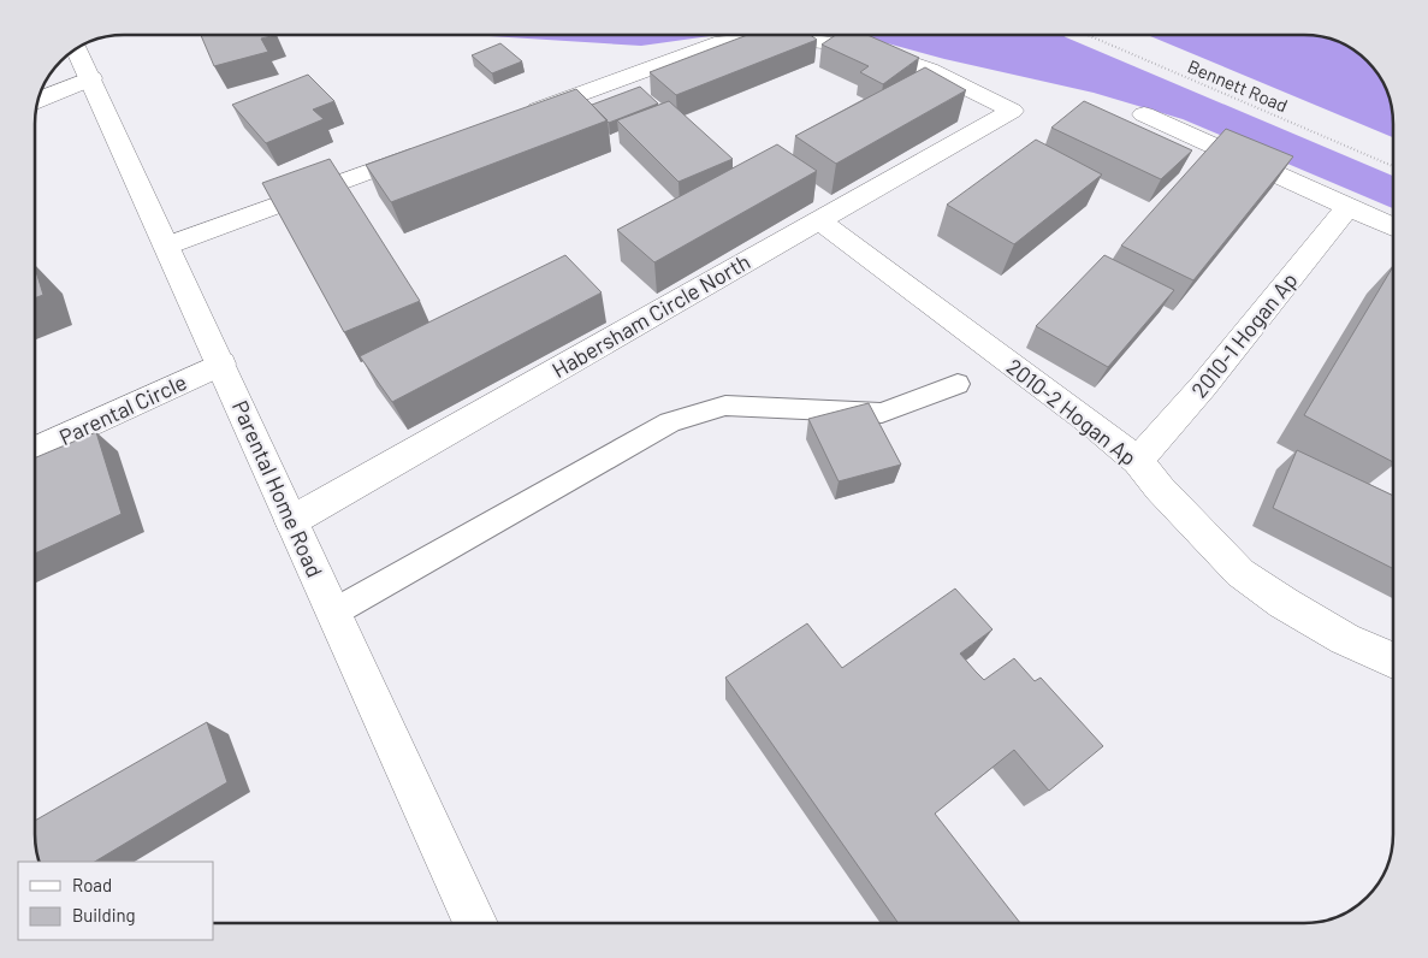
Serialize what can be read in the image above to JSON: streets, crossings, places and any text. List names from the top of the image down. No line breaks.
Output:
{"streets":{"street":["Habersham Circle North","2010-1 Hogan Ap","Parental Circle","2010-2 Hogan Ap","Parental Home Road"],"path":["Bennett Road"]},"crossings":[["Habersham Circle North","2010-2 Hogan Ap"],["Habersham Circle North","Parental Home Road"],["2010-1 Hogan Ap","2010-2 Hogan Ap"],["Parental Circle","Parental Home Road"]],"legend":["Road","Building"]}
